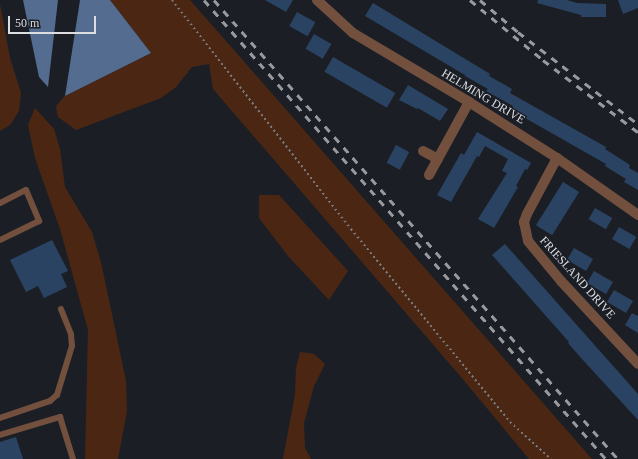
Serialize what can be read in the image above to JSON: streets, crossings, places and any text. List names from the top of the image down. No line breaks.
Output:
{"streets":{"street":["HELMING DRIVE","FRIESLAND DRIVE"]},"crossings":[["HELMING DRIVE","FRIESLAND DRIVE"]],"scale_bar":"50 m"}
